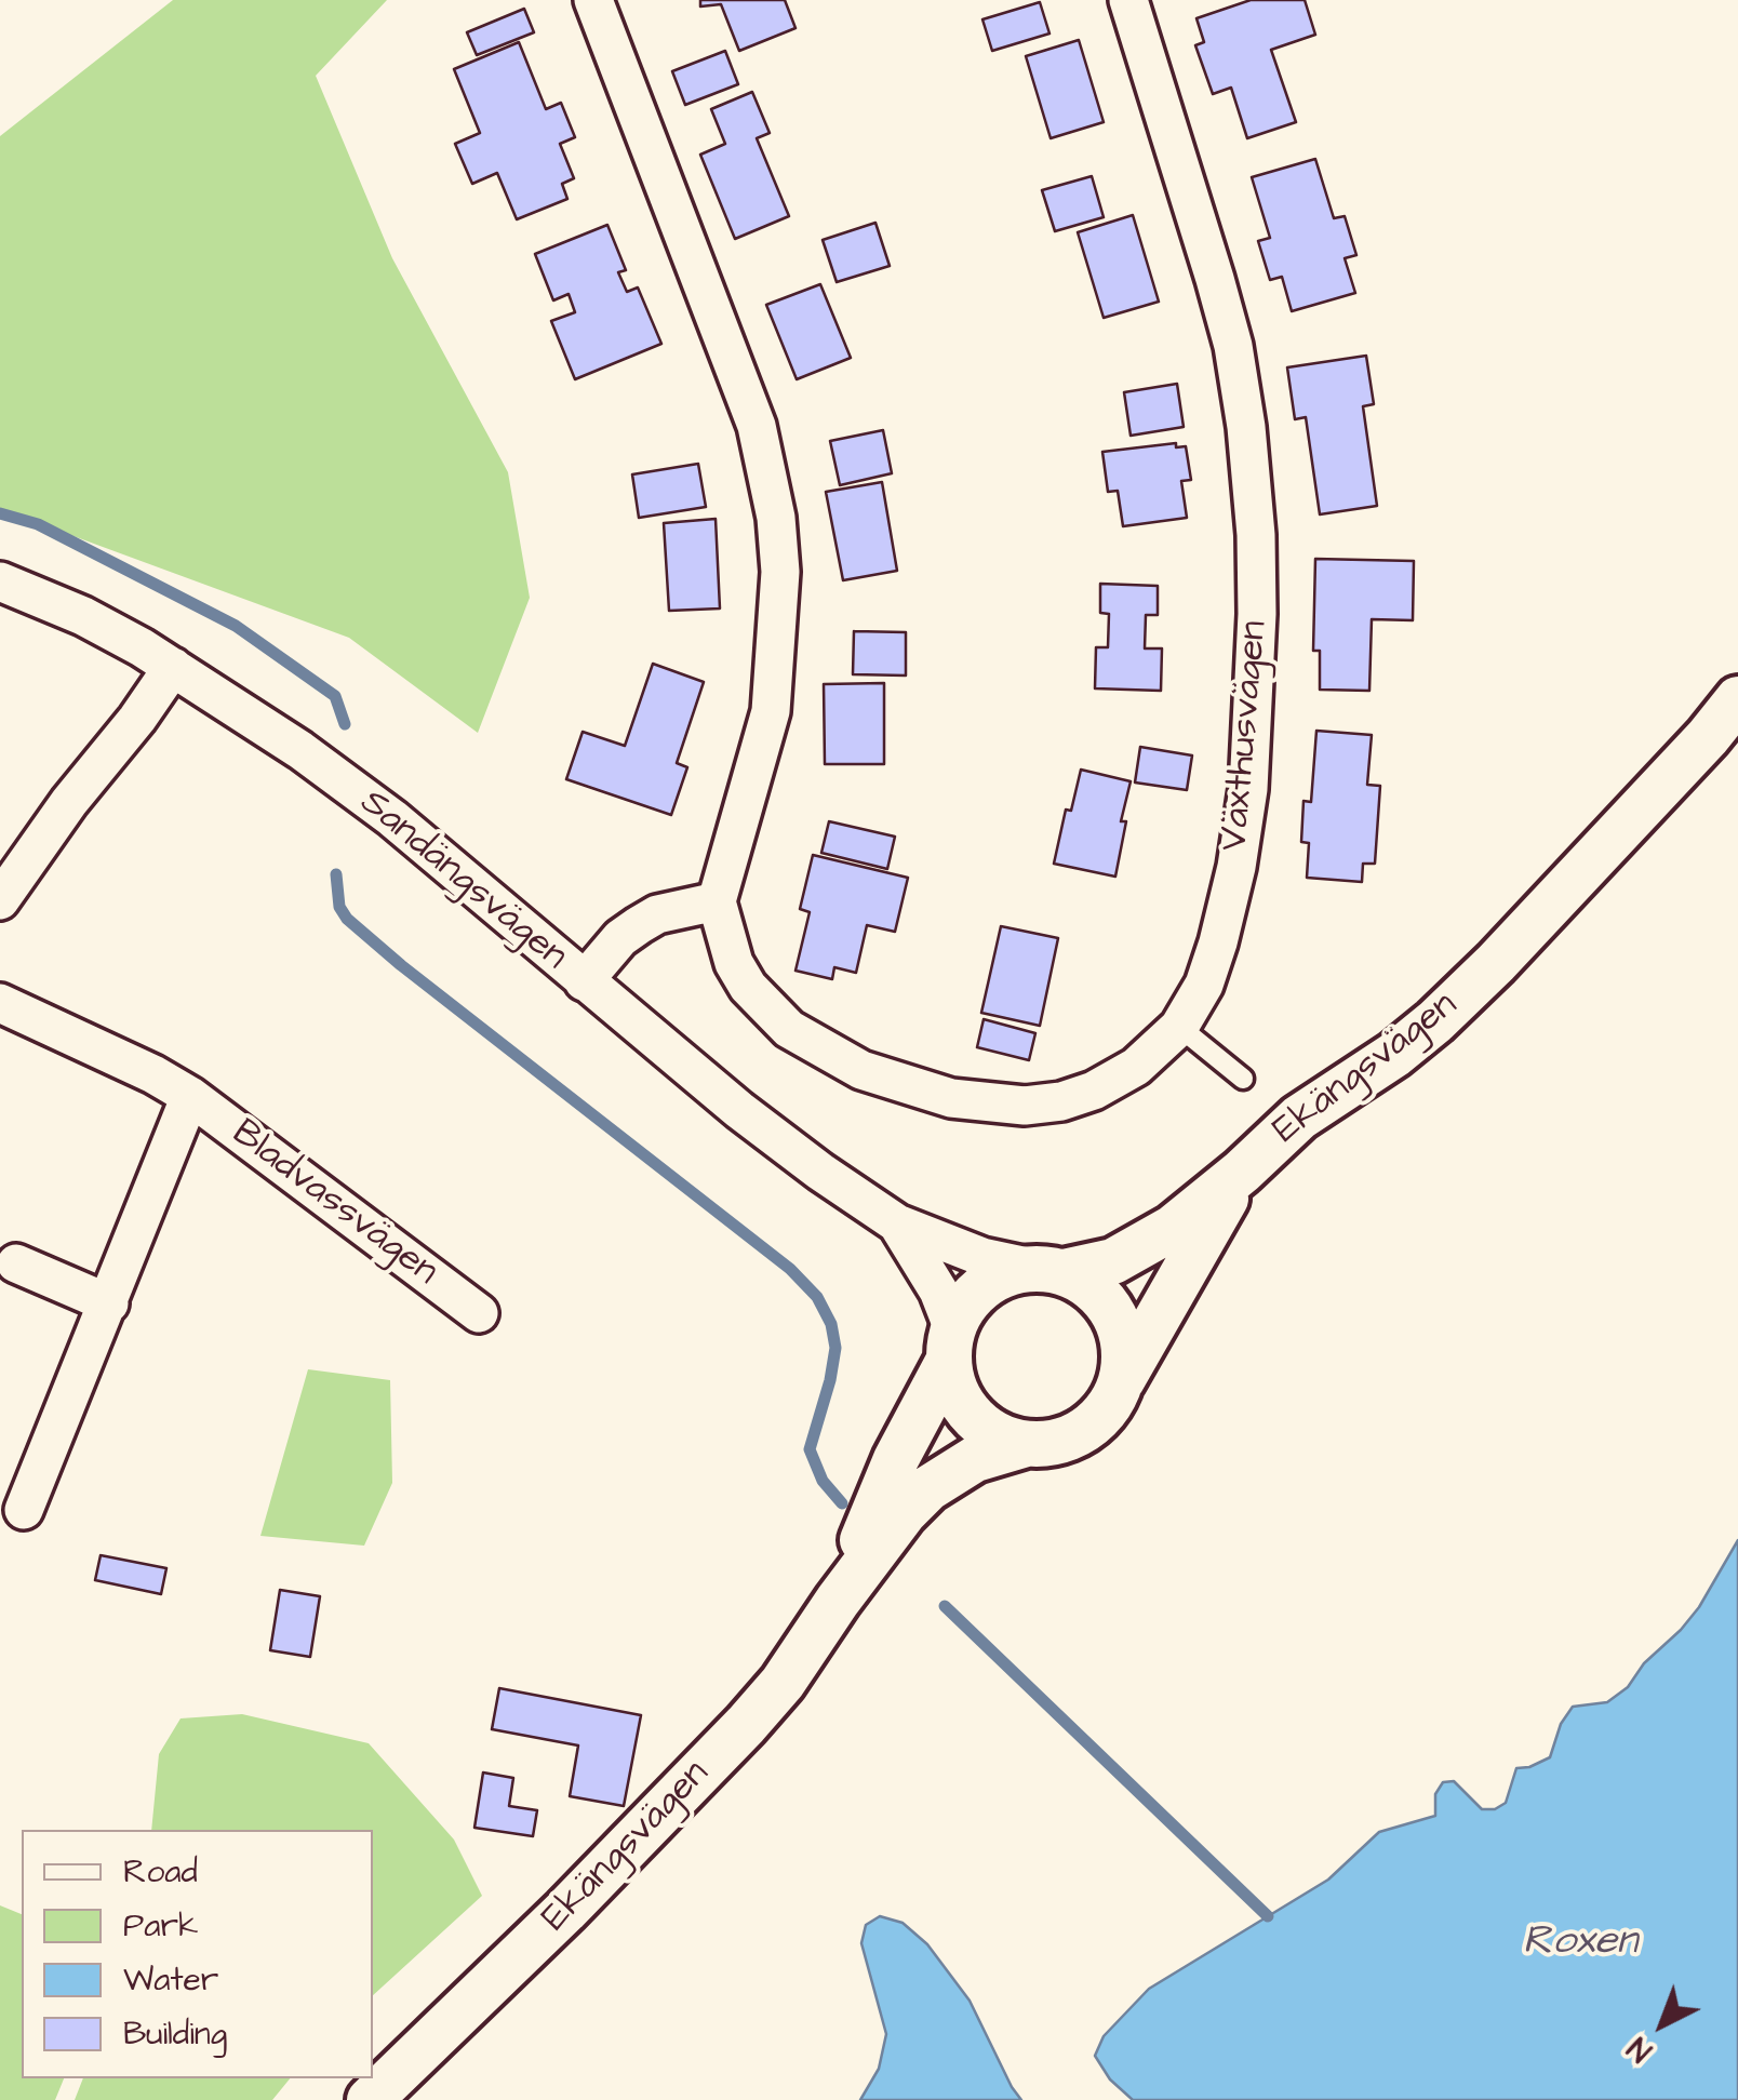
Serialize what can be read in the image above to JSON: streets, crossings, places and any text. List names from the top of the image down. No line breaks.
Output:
{"streets":{"street":["Växthusvägen","Sandängsvägen","Ekängsvägen","Bladvassvägen"]},"crossings":[["Sandängsvägen","Ekängsvägen"]],"water":["Roxen"],"legend":["Road","Park","Water","Building"],"north":"bottom left"}
